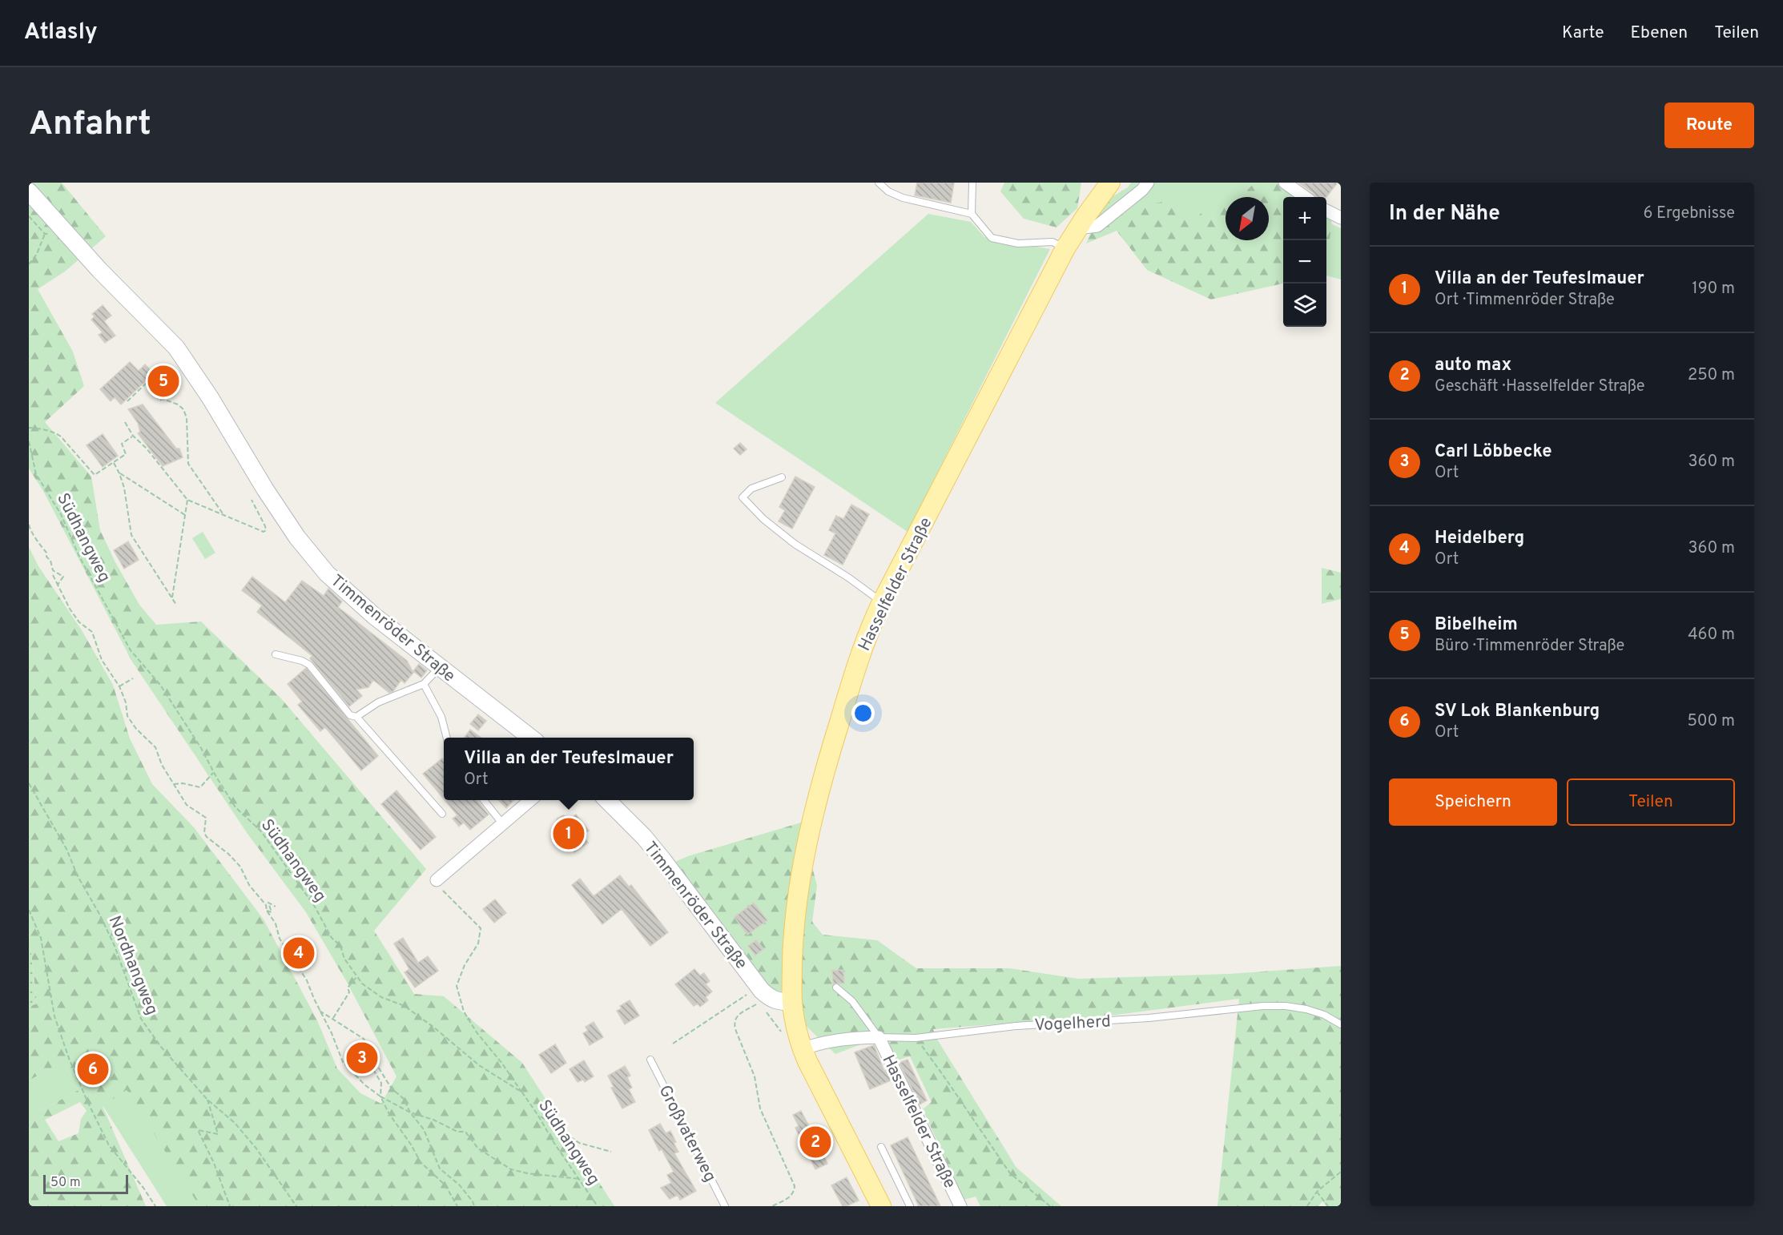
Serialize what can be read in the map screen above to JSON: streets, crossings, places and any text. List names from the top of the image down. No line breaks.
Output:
{"streets":{"main road":["Hasselfelder Straße","Timmenröder Straße"],"street":["Vogelherd"],"lane":["Großvaterweg"],"path":["Südhangweg","Nordhangweg"]},"crossings":[["Hasselfelder Straße","Timmenröder Straße"],["Hasselfelder Straße","Vogelherd"]],"scale_bar":"50 m","north":"bottom left","page":{"header":"Atlasly","nav":["Karte","Ebenen","Teilen"],"buttons":["Route",["Speichern","Teilen"]],"title":"Anfahrt","heading":["In der Nähe","6 Ergebnisse"],"map_buttons":["+","−"],"list":[{"mark":"1","name":"Villa an der Teufeslmauer","note":"Ort · Timmenröder Straße","value":"190 m"},{"mark":"2","name":"auto max","note":"Geschäft · Hasselfelder Straße","value":"250 m"},{"mark":"3","name":"Carl Löbbecke","note":"Ort","value":"360 m"},{"mark":"4","name":"Heidelberg","note":"Ort","value":"360 m"},{"mark":"5","name":"Bibelheim","note":"Büro · Timmenröder Straße","value":"460 m"},{"mark":"6","name":"SV Lok Blankenburg","note":"Ort","value":"500 m"}],"pins":["5","1","4","3","6","2"],"popup":["Villa an der Teufeslmauer","Ort"],"scale":"50 m"}}
